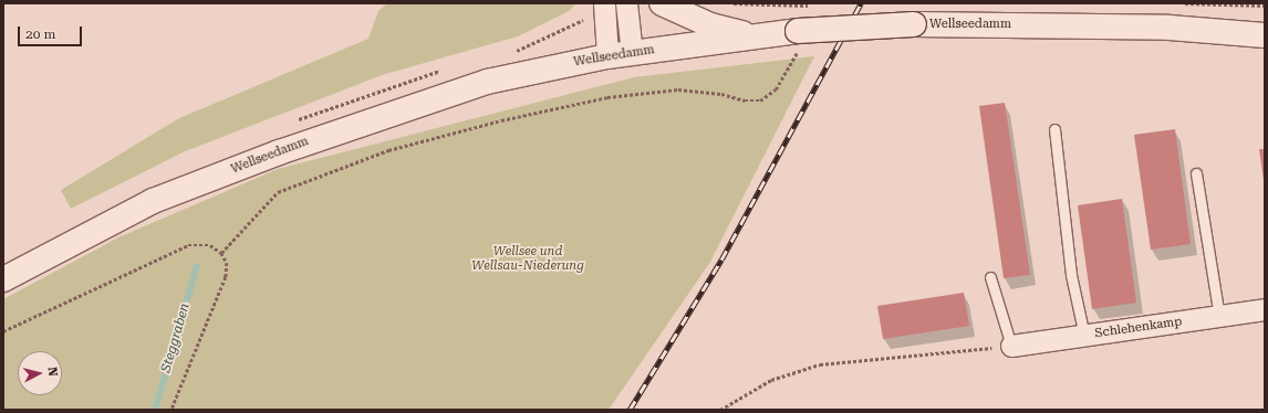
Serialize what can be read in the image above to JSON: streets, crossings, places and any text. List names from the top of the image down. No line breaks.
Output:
{"streets":{"main road":["Wellseedamm"],"street":["Schlehenkamp"]},"water":["Steggraben"],"parks":["Wellsee und Wellsau-Niederung"],"scale_bar":"20 m","north":"right"}
